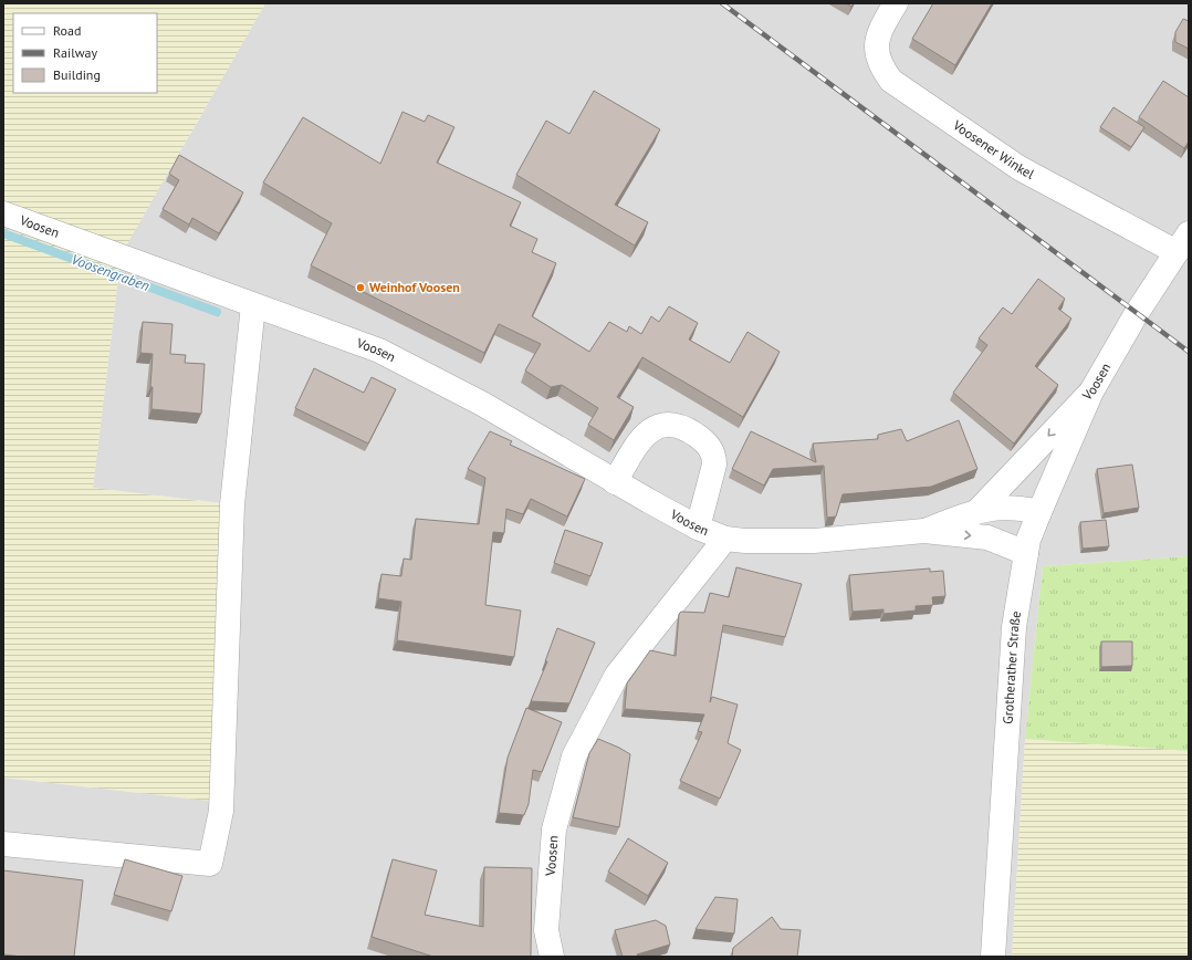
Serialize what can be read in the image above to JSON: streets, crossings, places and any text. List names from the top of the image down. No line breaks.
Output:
{"streets":{"street":["Voosener Winkel","Voosen","Grotherather Straße"]},"crossings":[["Voosener Winkel","Voosen"],["Voosen","Grotherather Straße"]],"water":["Voosengraben"],"places":["Weinhof Voosen"],"legend":["Road","Railway","Building"]}
